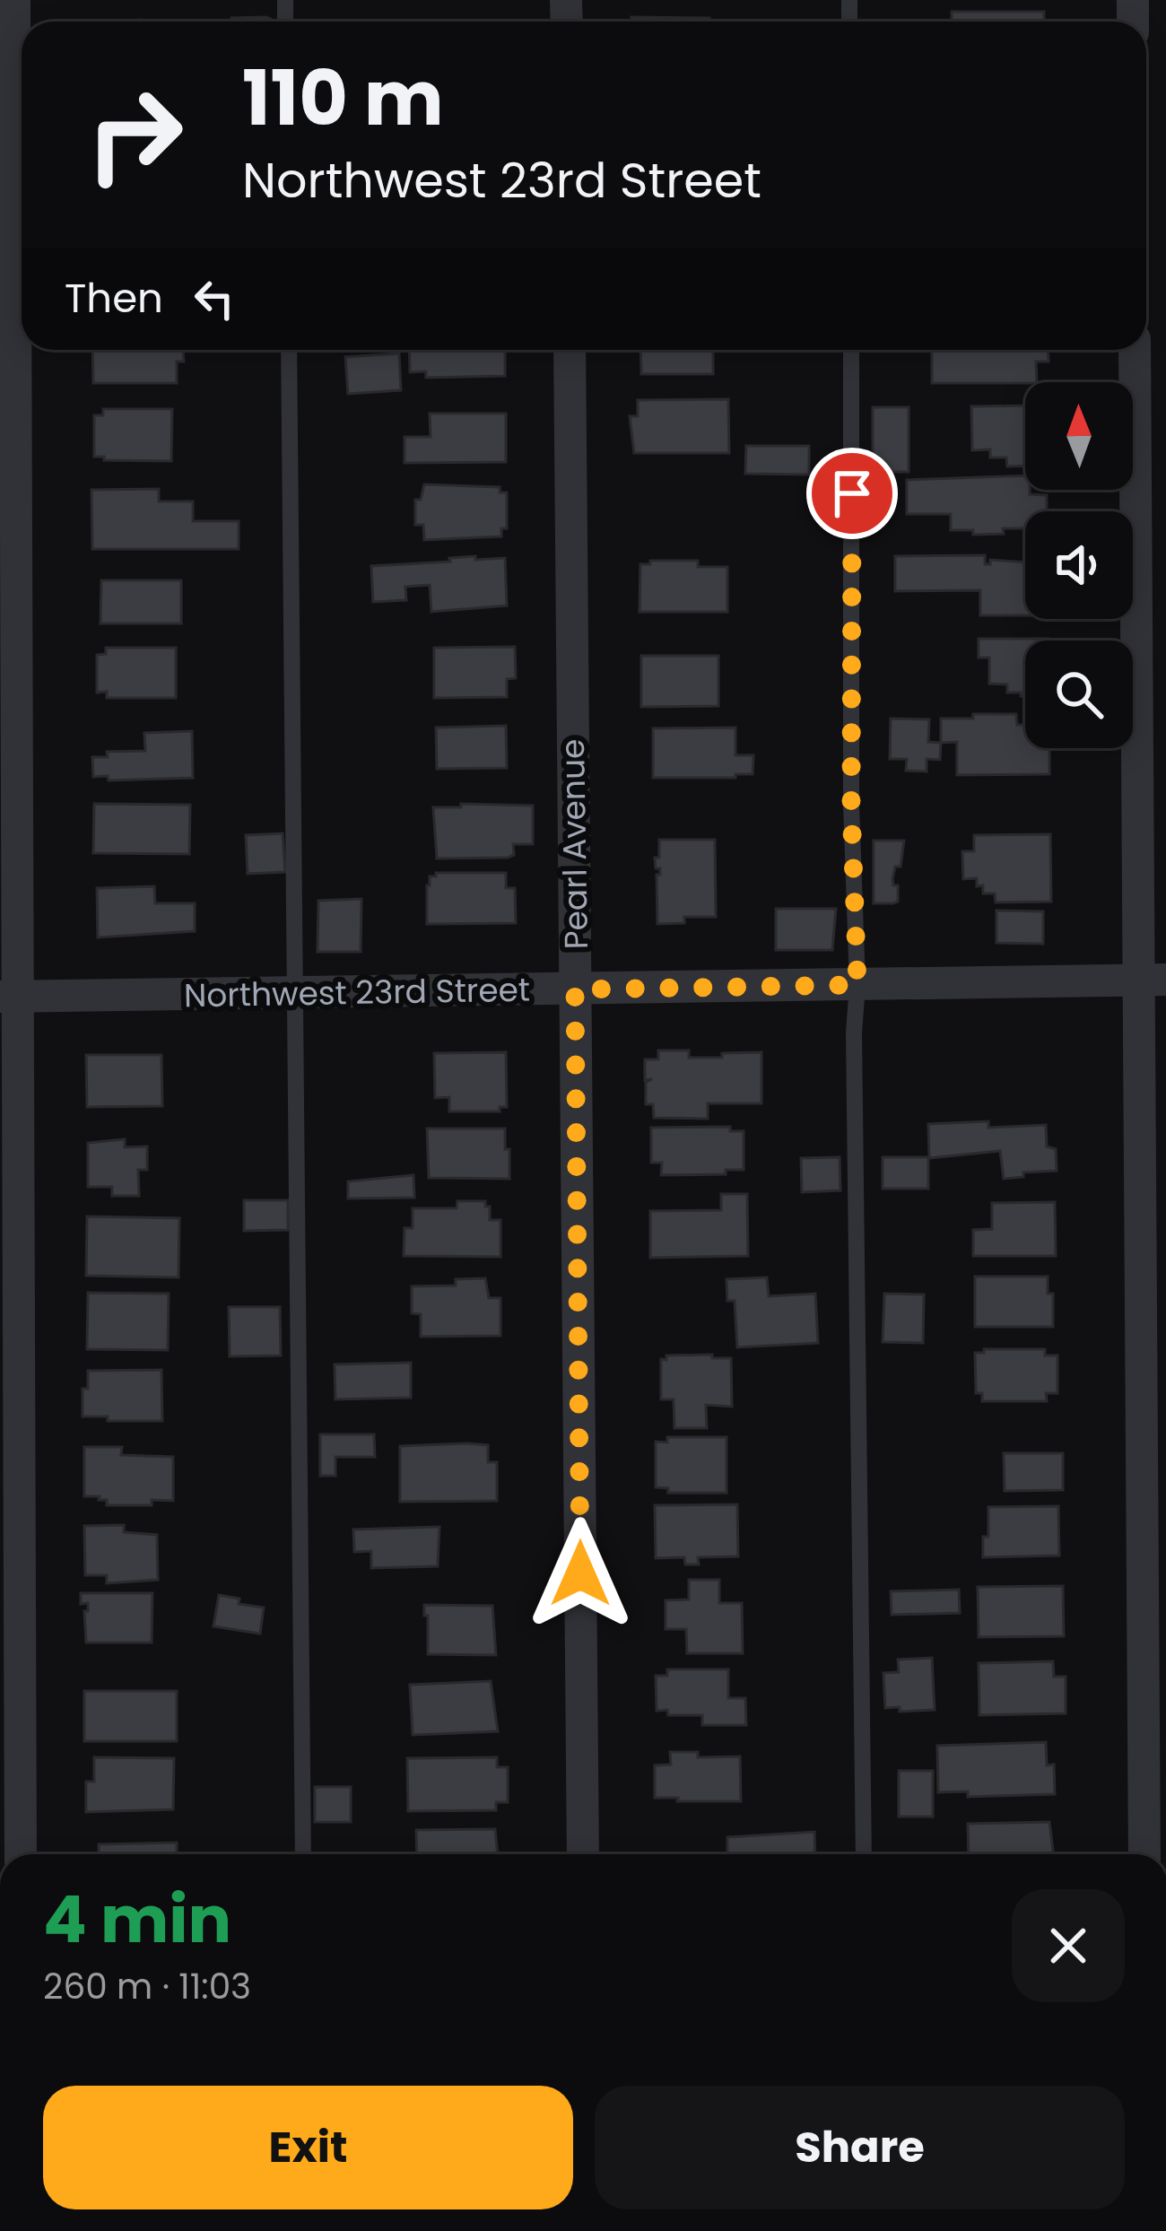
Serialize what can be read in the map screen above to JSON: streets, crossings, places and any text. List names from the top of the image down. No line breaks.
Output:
{"streets":{"street":["Pearl Avenue","Northwest 23rd Street"]},"crossings":[["Pearl Avenue","Northwest 23rd Street"]],"north":"top","page":{"turn":["110 m","Northwest 23rd Street"],"then":"Then","heading":["4 min","260 m · 11:03"],"buttons":["Exit","Share"]}}
